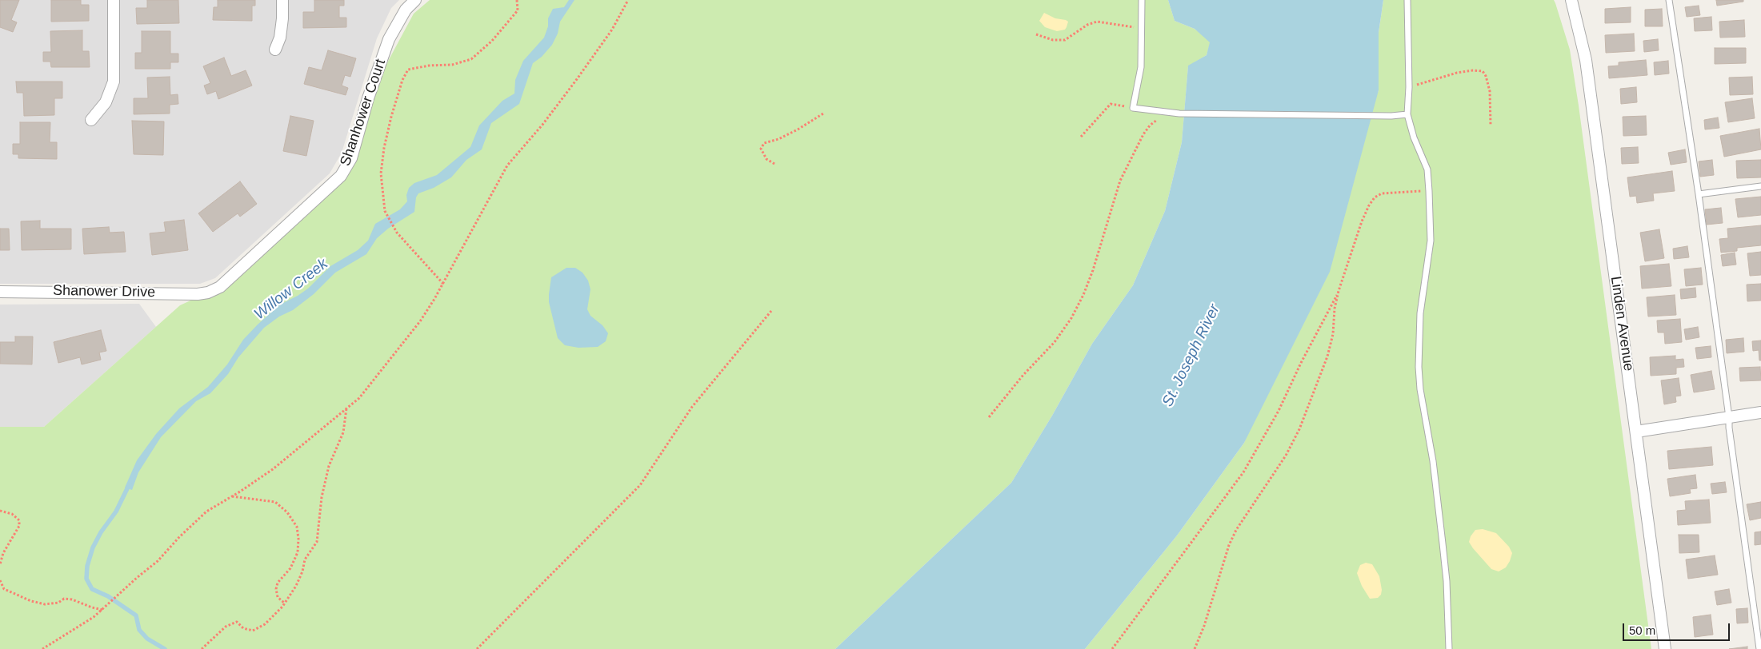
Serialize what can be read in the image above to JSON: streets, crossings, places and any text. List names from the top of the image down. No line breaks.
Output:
{"streets":{"street":["Shanhower Court","Shanower Drive","Linden Avenue"]},"crossings":[["Shanhower Court","Shanower Drive"]],"water":["Willow Creek","St. Joseph River"],"scale_bar":"50 m"}
